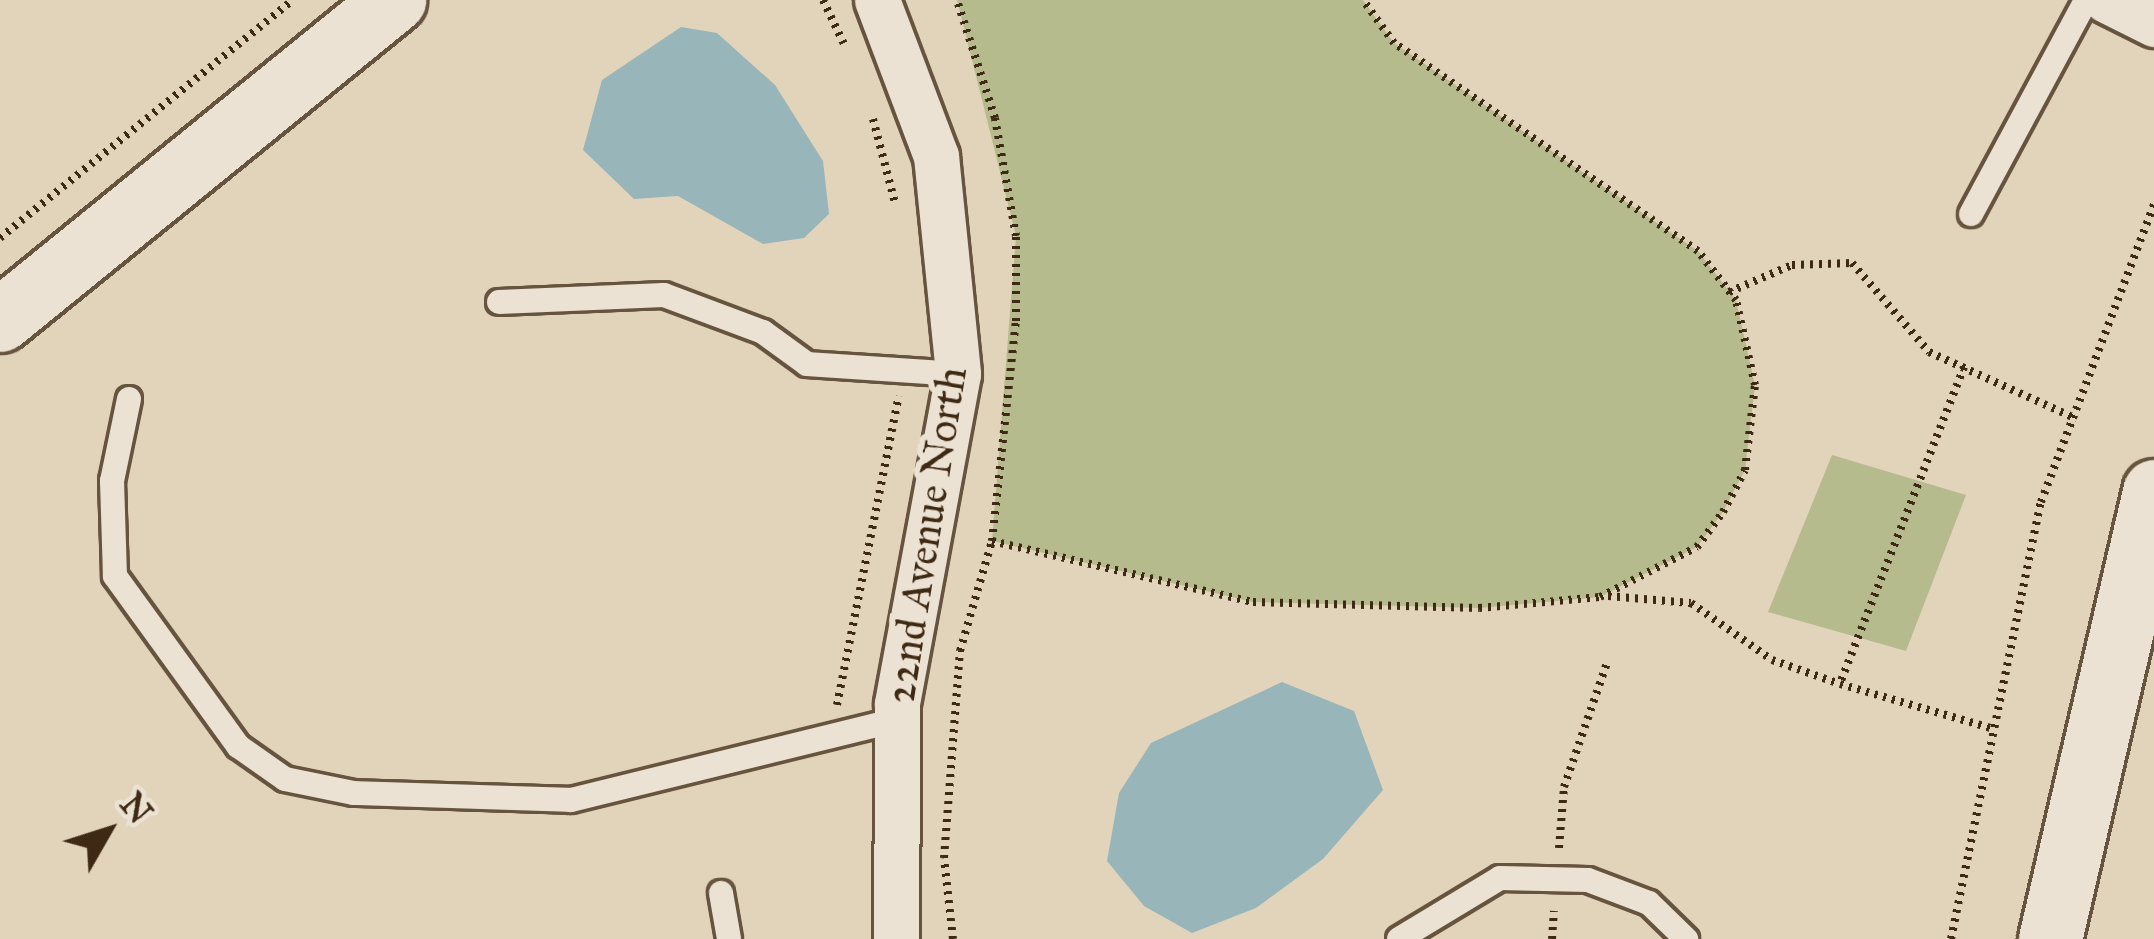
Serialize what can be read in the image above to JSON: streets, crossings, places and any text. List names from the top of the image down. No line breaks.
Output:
{"streets":{"street":["22nd Avenue North"]},"north":"top right"}
